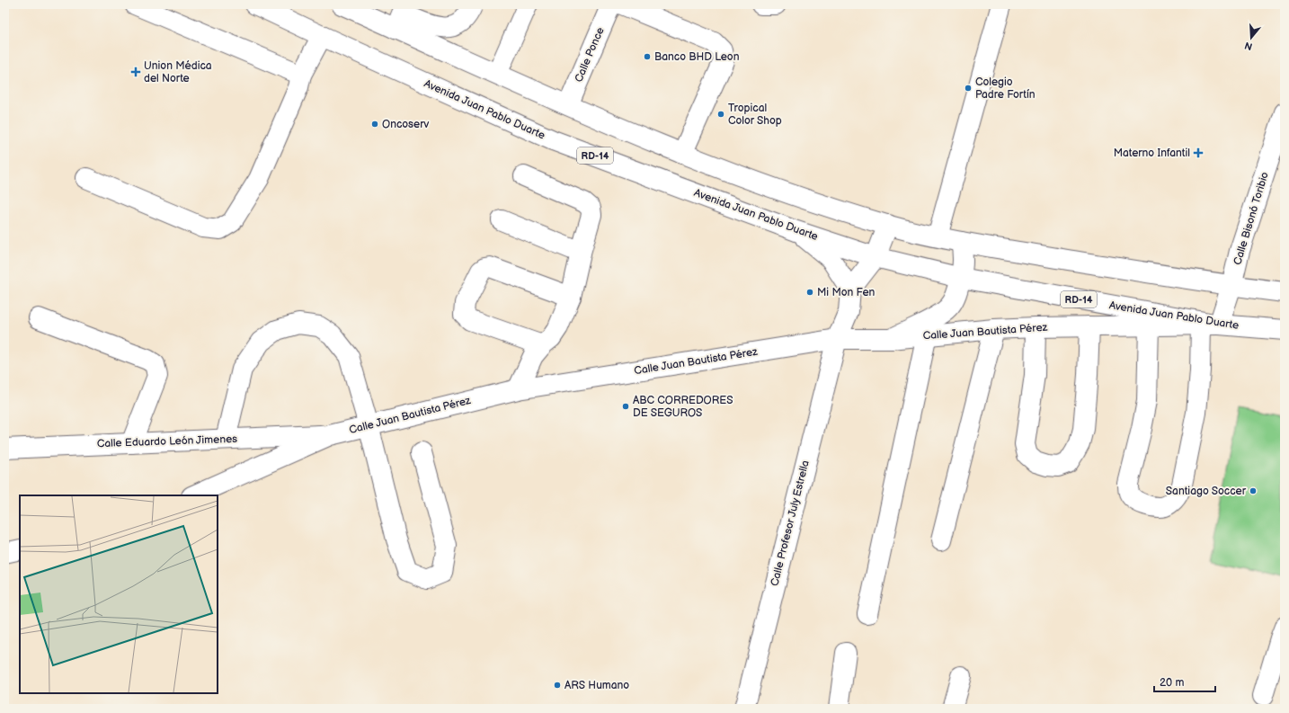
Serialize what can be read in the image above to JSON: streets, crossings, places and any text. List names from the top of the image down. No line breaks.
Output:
{"streets":{"main road":["Calle Ponce","Avenida Juan Pablo Duarte","RD-14","Calle Bisonó Toribio","Calle Juan Bautista Pérez","Calle Eduardo León Jimenes","Calle Profesor July Estrella"]},"crossings":[["Avenida Juan Pablo Duarte","Calle Bisonó Toribio"],["Avenida Juan Pablo Duarte","Calle Juan Bautista Pérez"],["Calle Bisonó Toribio","Calle Juan Bautista Pérez"],["Calle Juan Bautista Pérez","Calle Eduardo León Jimenes"],["Calle Juan Bautista Pérez","Calle Profesor July Estrella"]],"places":{"other":["Banco BHD Leon","Colegio Padre Fortín","Tropical Color Shop","Oncoserv","Mi Mon Fen","ABC CORREDORES DE SEGUROS","Santiago Soccer","ARS Humano"],"health":["Union Médica del Norte","Materno Infantil"]},"scale_bar":"20 m","north":"bottom"}
